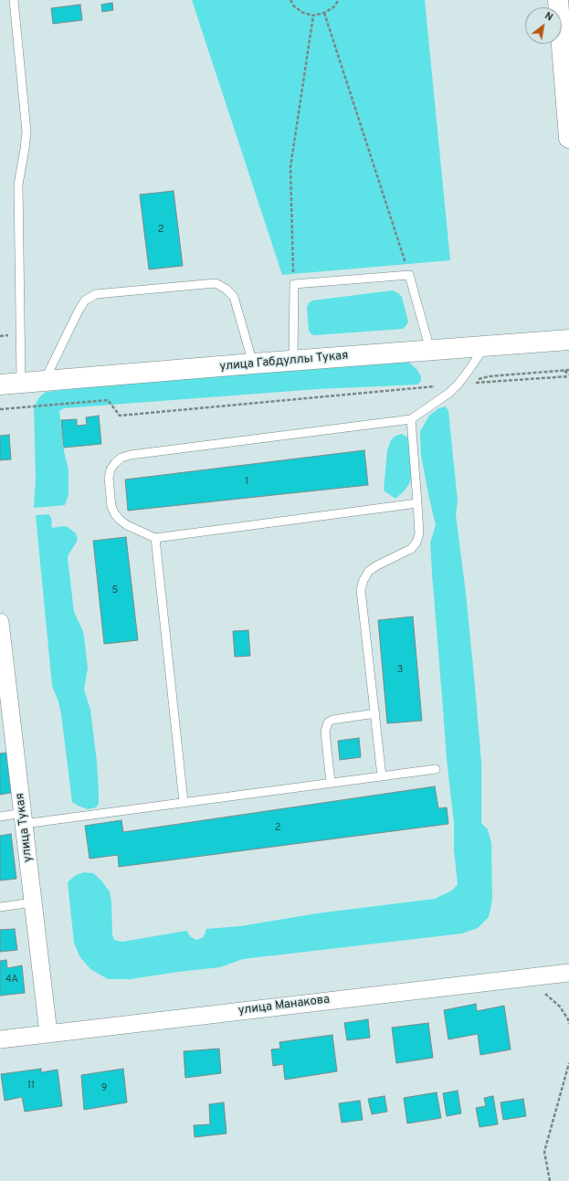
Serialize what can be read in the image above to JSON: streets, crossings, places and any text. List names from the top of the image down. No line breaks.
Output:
{"streets":{"street":["улица Габдуллы Тукая","улица Тукая","улица Манакова"]},"crossings":[["улица Тукая","улица Манакова"]],"house_numbers":["2","1","5","3","2","4А","11","9"],"north":"top right"}
